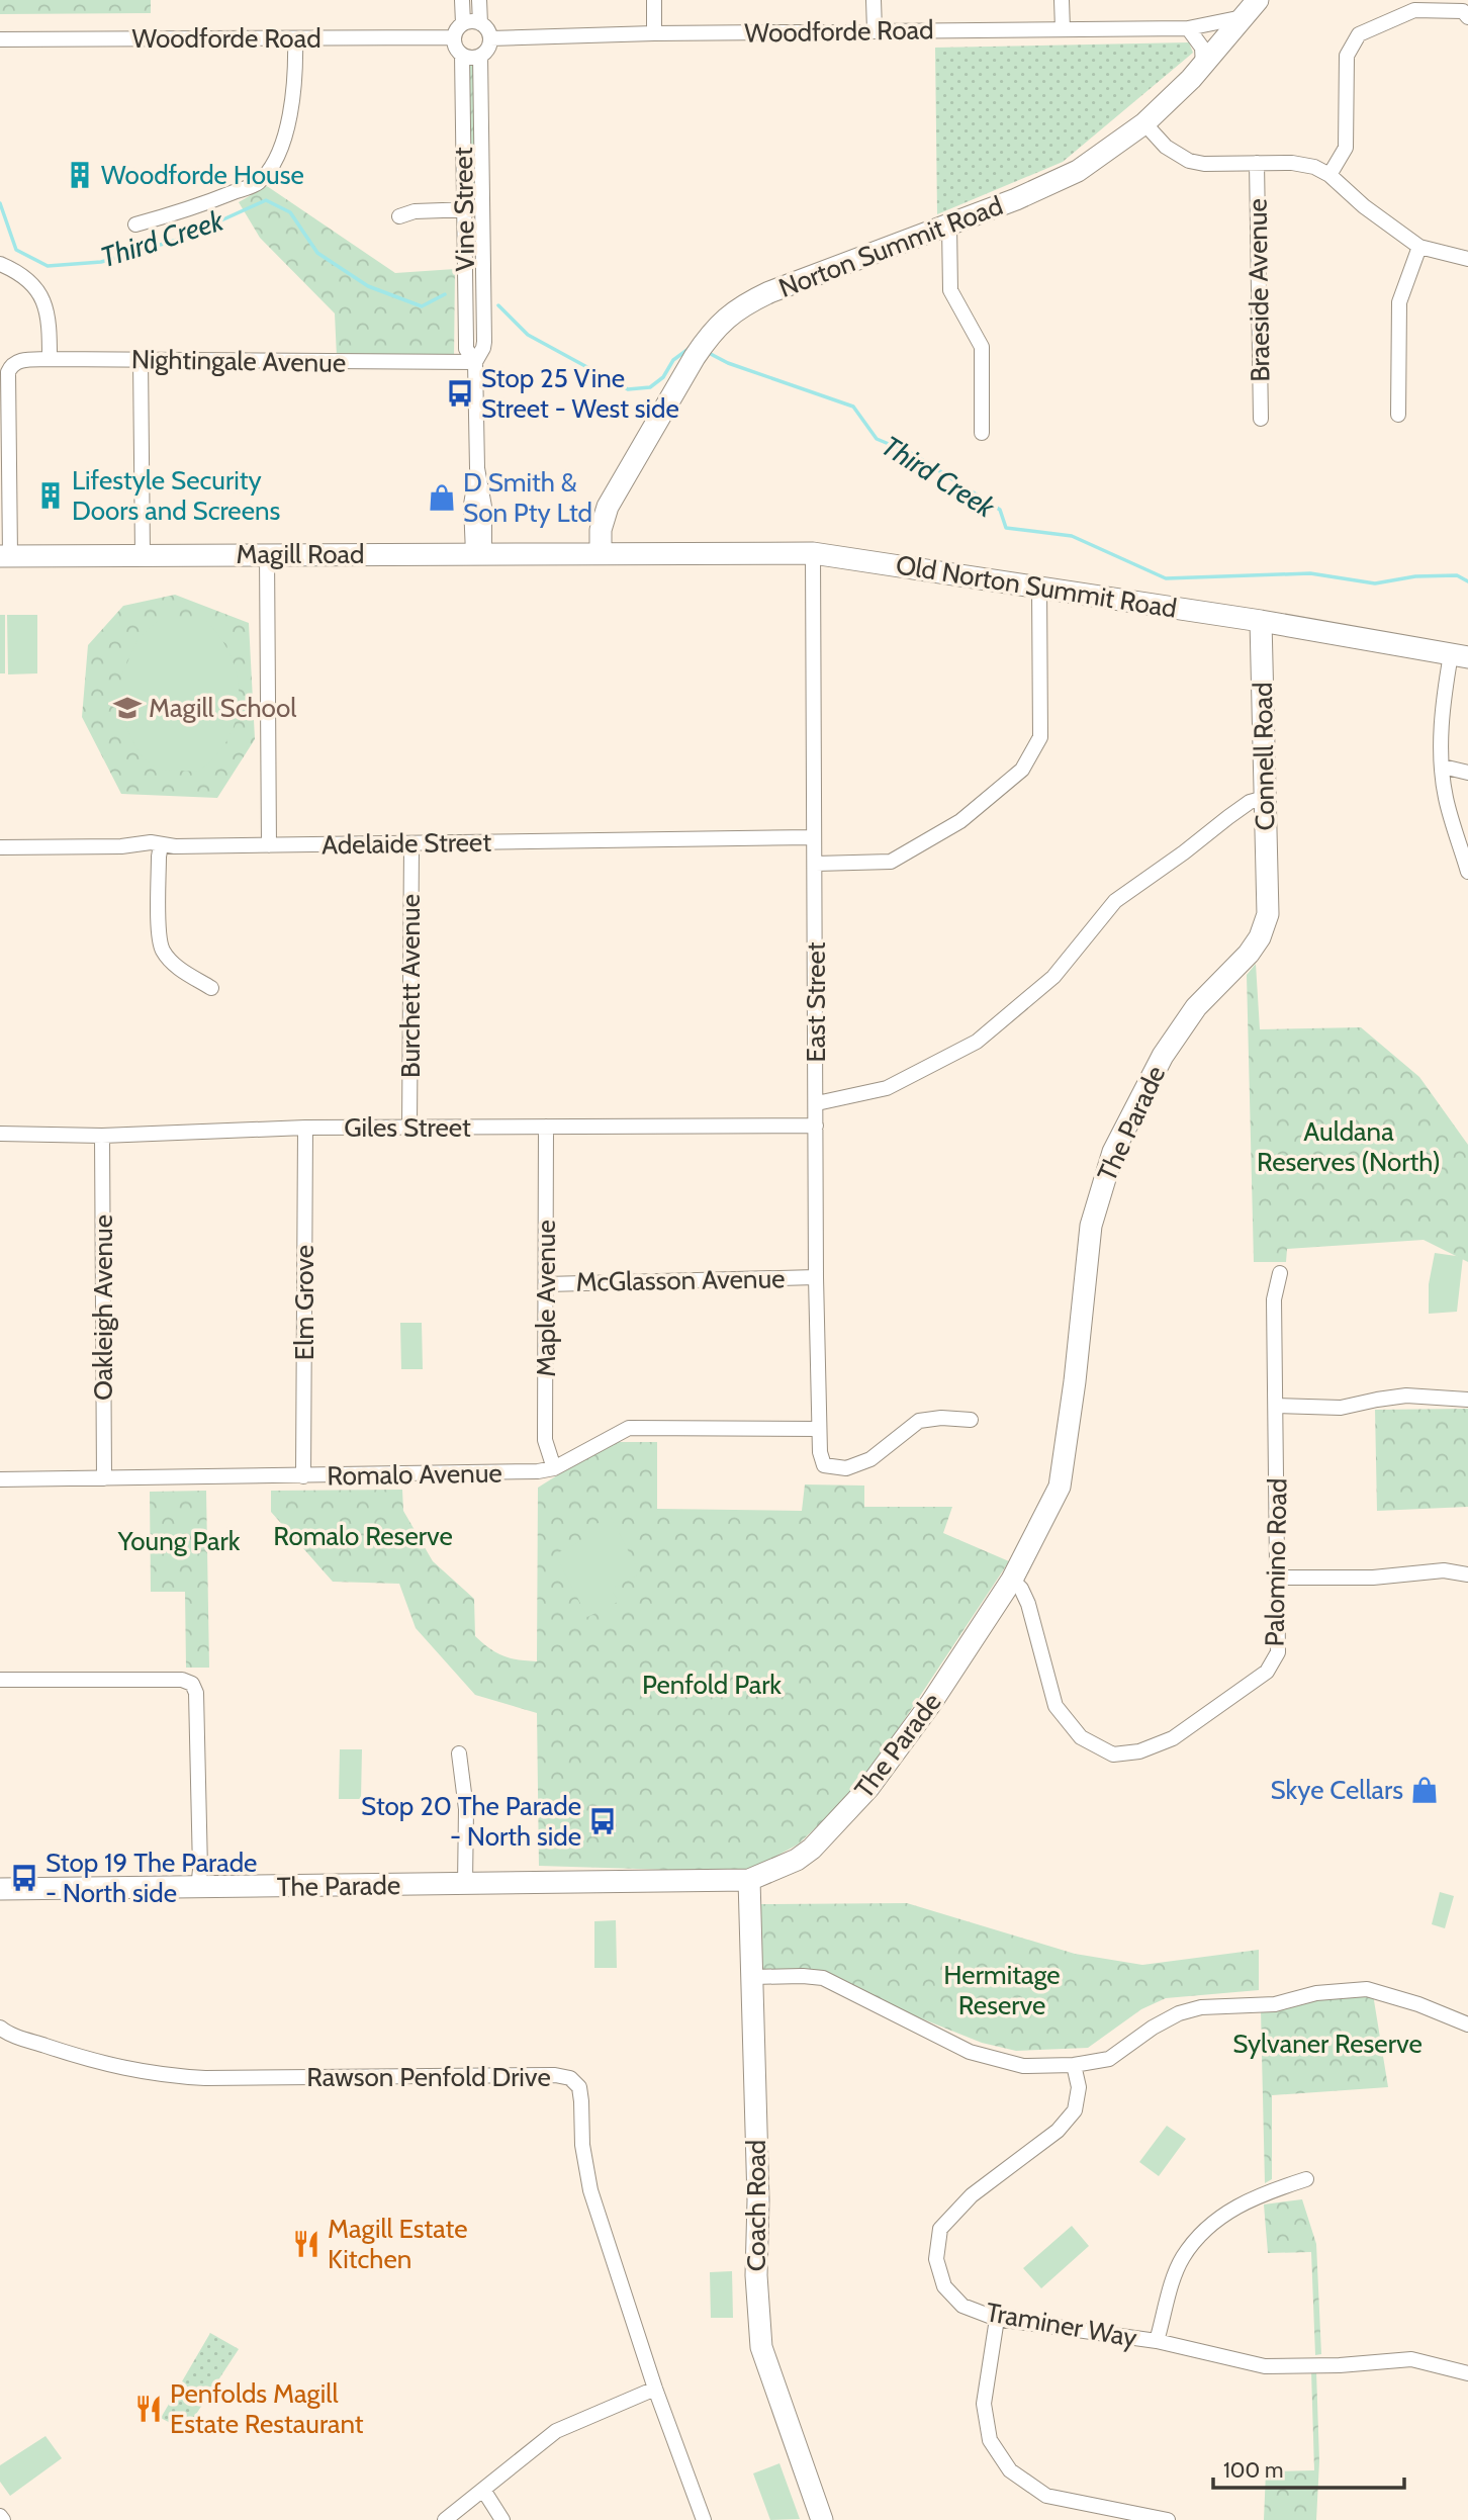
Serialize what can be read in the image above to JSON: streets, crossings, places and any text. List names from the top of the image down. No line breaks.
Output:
{"streets":{"main road":["Norton Summit Road","Magill Road","Old Norton Summit Road","Connell Road","The Parade","Coach Road"],"street":["Woodforde Road","Vine Street","Braeside Avenue","Nightingale Avenue","Adelaide Street","Burchett Avenue","East Street","Giles Street","McGlasson Avenue","Maple Avenue","Elm Grove","Oakleigh Avenue","Romalo Avenue","Palomino Road","Rawson Penfold Drive","Traminer Way"]},"crossings":[["Woodforde Road","Vine Street"],["Woodforde Road","Norton Summit Road"],["Vine Street","Nightingale Avenue"],["Vine Street","Magill Road"],["Norton Summit Road","Magill Road"],["Norton Summit Road","Old Norton Summit Road"],["Nightingale Avenue","Magill Road"],["Magill Road","Old Norton Summit Road"],["Old Norton Summit Road","Connell Road"],["Old Norton Summit Road","East Street"],["Connell Road","The Parade"],["Adelaide Street","Burchett Avenue"],["Adelaide Street","East Street"],["Burchett Avenue","Giles Street"],["East Street","Giles Street"],["East Street","McGlasson Avenue"],["East Street","Romalo Avenue"],["The Parade","Palomino Road"],["The Parade","Coach Road"],["Giles Street","Maple Avenue"],["Giles Street","Elm Grove"],["Giles Street","Oakleigh Avenue"],["McGlasson Avenue","Maple Avenue"],["Maple Avenue","Romalo Avenue"],["Elm Grove","Romalo Avenue"],["Oakleigh Avenue","Romalo Avenue"]],"water":["Third Creek"],"parks":["Auldana Reserves (North)","Romalo Reserve","Young Park","Penfold Park","Hermitage Reserve","Sylvaner Reserve"],"places":{"building":["Woodforde House","Lifestyle Security Doors and Screens"],"bus stop":["Stop 25 Vine Street - West side","Stop 20 The Parade - North side","Stop 19 The Parade - North side"],"shop":["D Smith & Son Pty Ltd","Skye Cellars"],"school or university":["Magill School"],"restaurant":["Magill Estate Kitchen","Penfolds Magill Estate Restaurant"]},"scale_bar":"100 m"}
